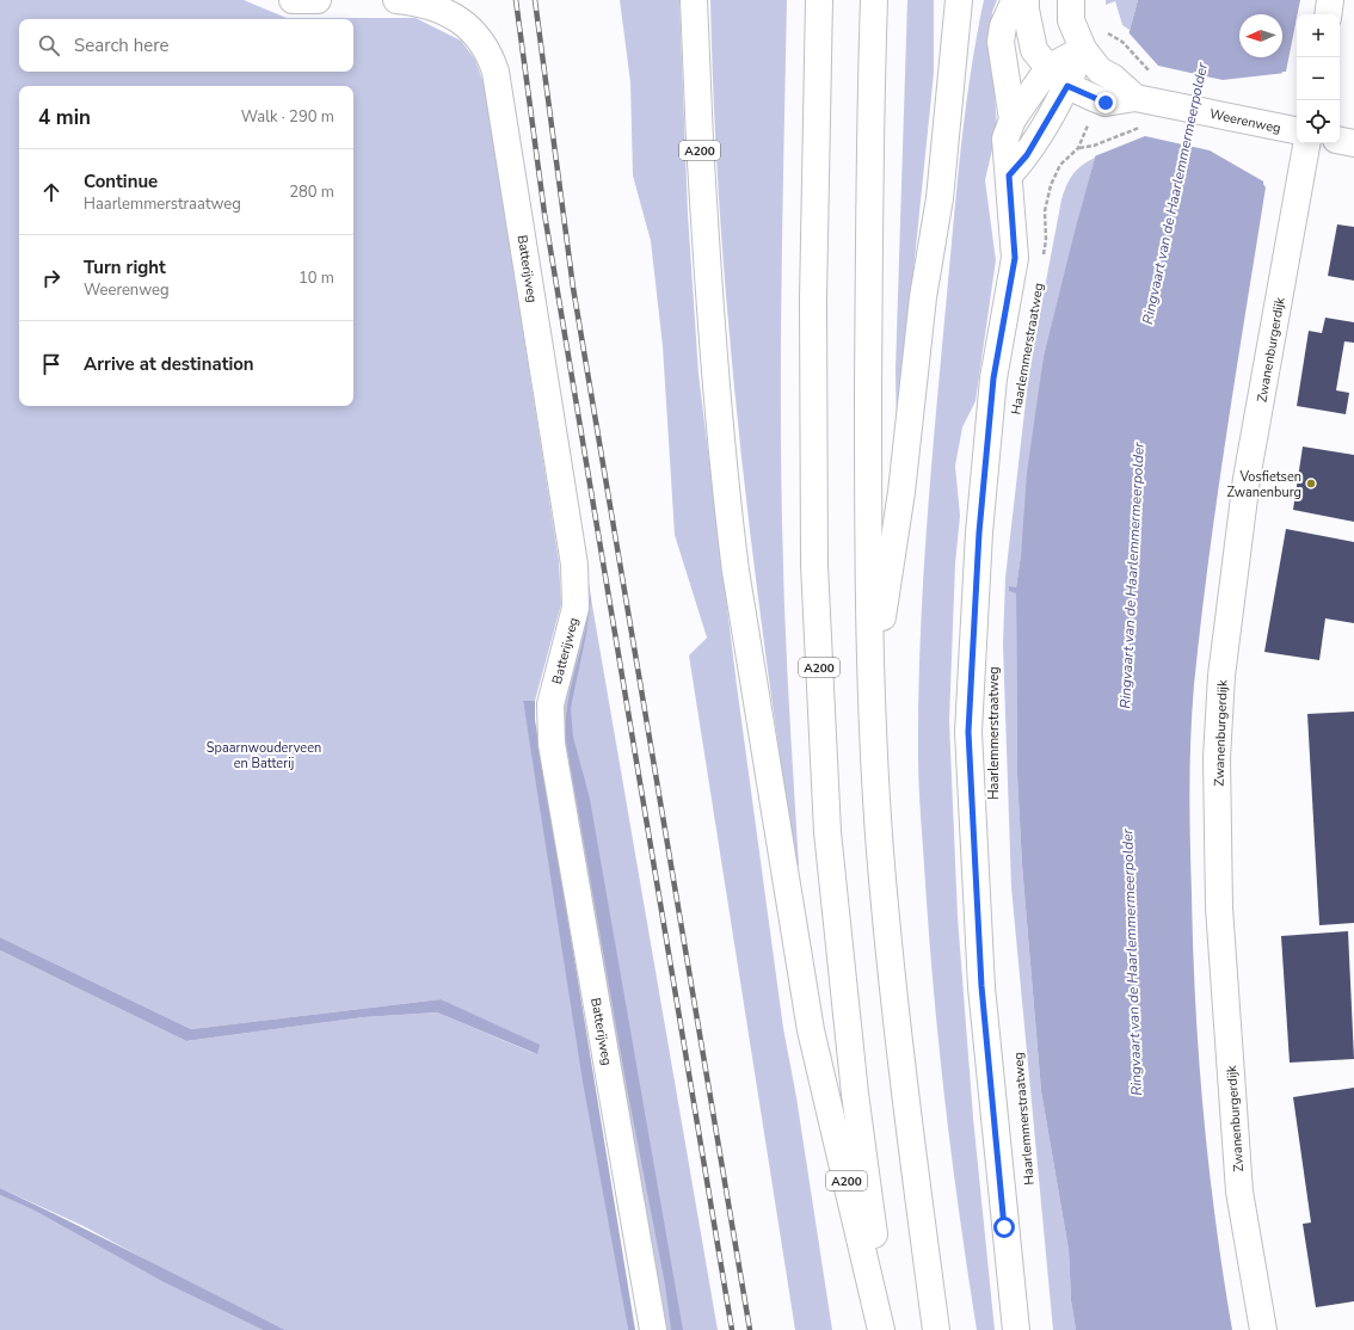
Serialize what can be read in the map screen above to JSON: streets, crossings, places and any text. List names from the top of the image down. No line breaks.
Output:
{"streets":{"main road":["Weerenweg","A200","Batterijweg","Haarlemmerstraatweg","Zwanenburgerdijk"]},"water":["Ringvaart van de Haarlemmermeerpolder"],"parks":["Spaarnwouderveen en Batterij"],"places":["Vosfietsen Zwanenburg"],"north":"left","page":{"map_buttons":["+","−"],"search":"Search here","heading":["4 min","Walk · 290 m"],"list":[["Continue","Haarlemmerstraatweg","280 m"],["Turn right","Weerenweg","10 m"],"Arrive at destination"]}}
